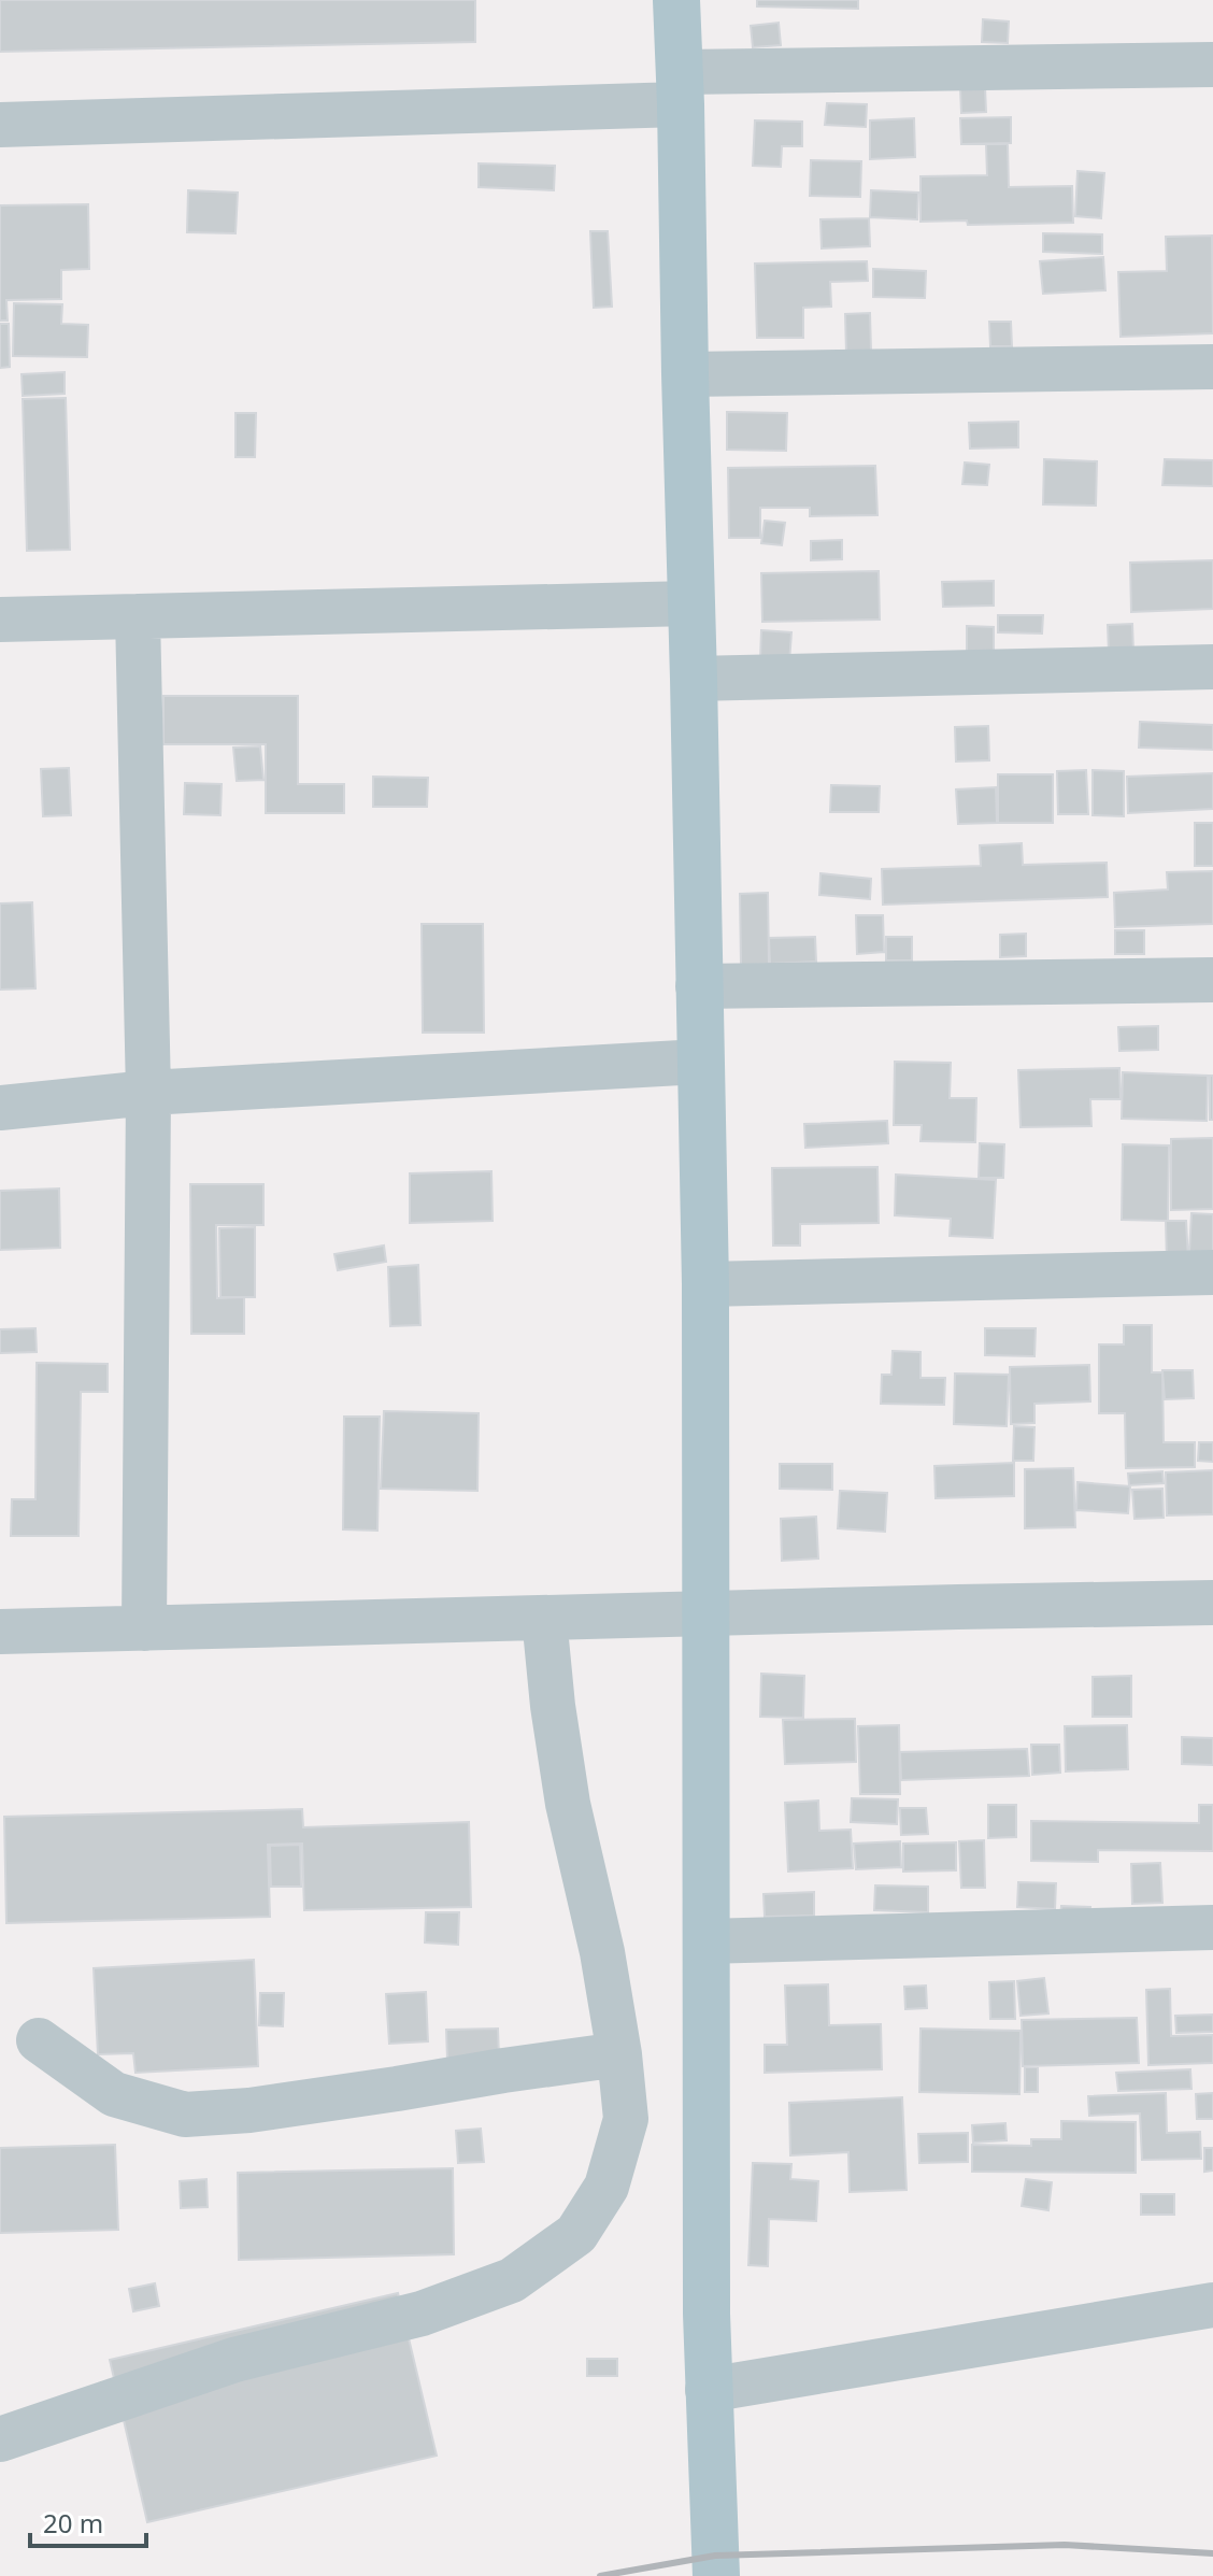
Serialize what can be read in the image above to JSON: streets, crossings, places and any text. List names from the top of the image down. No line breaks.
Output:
{"scale_bar":"20 m"}
